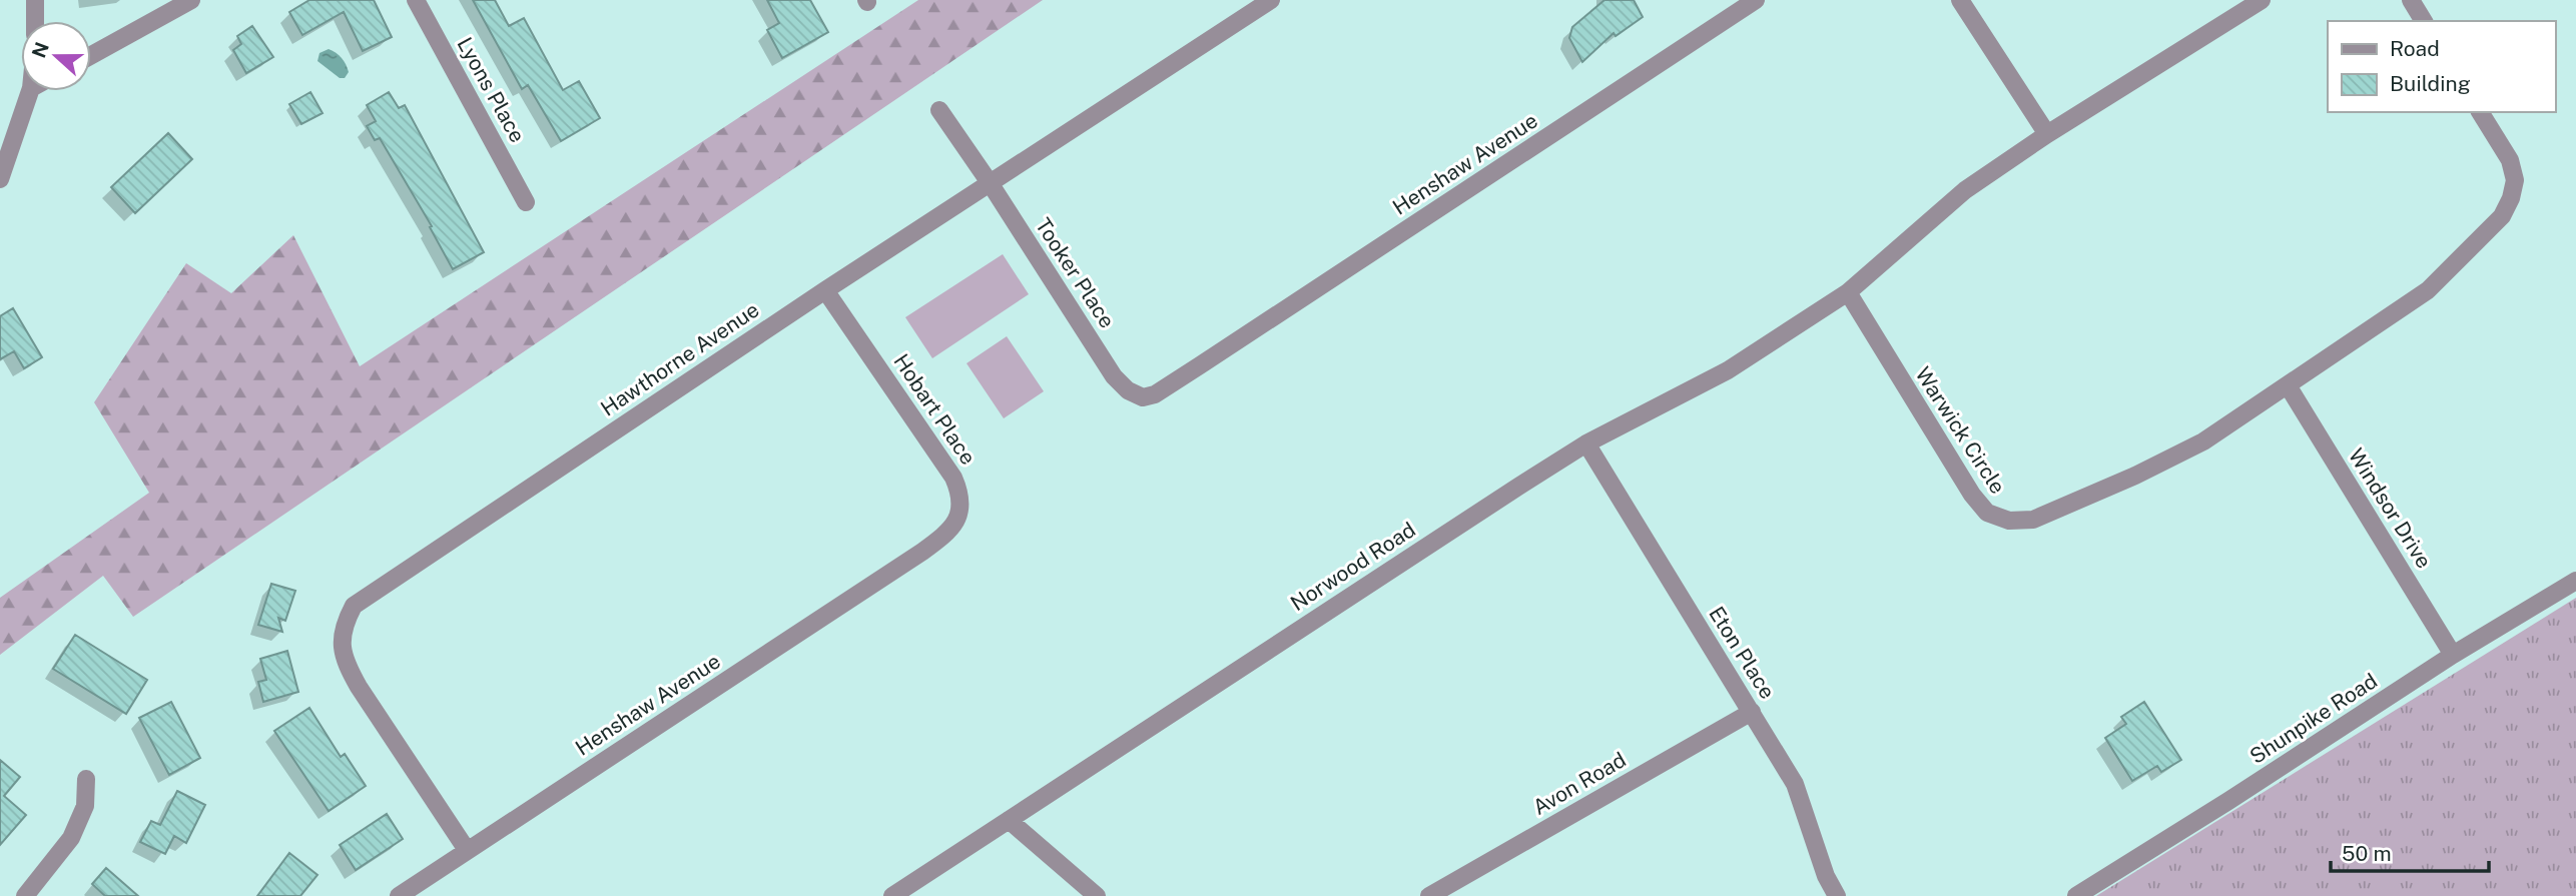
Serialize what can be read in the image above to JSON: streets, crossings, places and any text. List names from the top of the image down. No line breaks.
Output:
{"streets":{"street":["Lyons Place","Henshaw Avenue","Tooker Place","Hawthorne Avenue","Hobart Place","Warwick Circle","Windsor Drive","Norwood Road","Eton Place","Shunpike Road","Avon Road"]},"crossings":[["Henshaw Avenue","Tooker Place"],["Henshaw Avenue","Hawthorne Avenue"],["Henshaw Avenue","Hobart Place"],["Tooker Place","Hawthorne Avenue"],["Hawthorne Avenue","Hobart Place"],["Warwick Circle","Windsor Drive"],["Warwick Circle","Norwood Road"],["Windsor Drive","Shunpike Road"],["Norwood Road","Eton Place"],["Eton Place","Avon Road"]],"legend":["Road","Building"],"scale_bar":"50 m","north":"left"}
